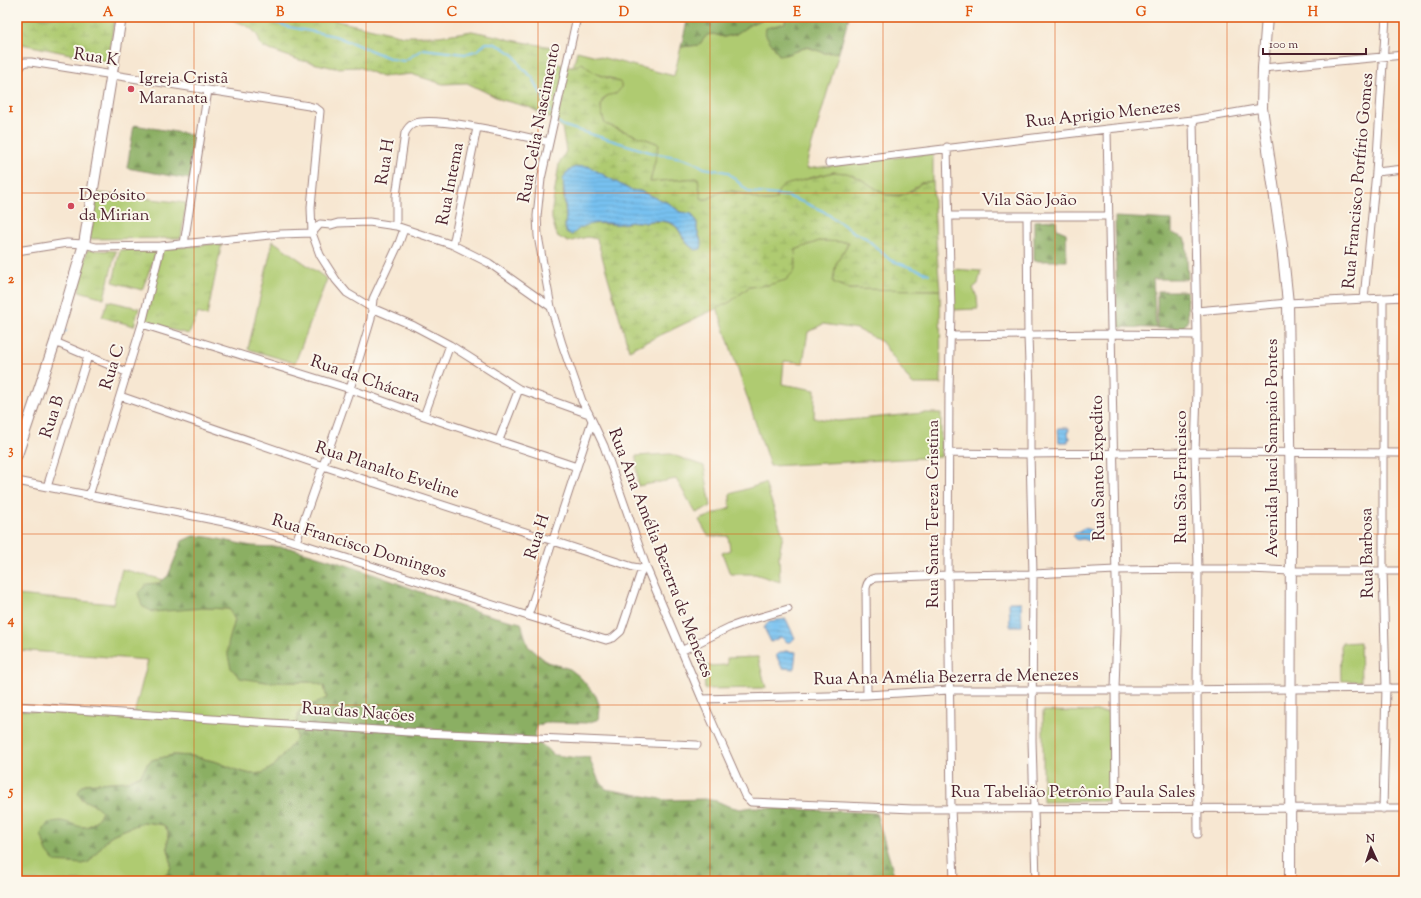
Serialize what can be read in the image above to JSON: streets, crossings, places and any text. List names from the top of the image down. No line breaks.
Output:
{"streets":{"main road":["Avenida Juaci Sampaio Pontes"],"street":["Rua K","Rua Aprigio Menezes","Rua Celia Nascimento","Rua H","Rua Francisco Porfírio Gomes","Rua Intema","Vila São João","Rua C","Rua da Chácara","Rua B","Rua Santo Expedito","Rua Planalto Eveline","Rua São Francisco","Rua Santa Tereza Cristina","Rua Francisco Domingos","Rua Ana Amélia Bezerra de Menezes","Rua Barbosa","Rua das Nações","Rua Tabelião Petrônio Paula Sales"]},"crossings":[["Rua K","Rua Ana Amélia Bezerra de Menezes"],["Rua Aprigio Menezes","Avenida Juaci Sampaio Pontes"],["Rua Aprigio Menezes","Rua Santo Expedito"],["Rua Aprigio Menezes","Rua São Francisco"],["Rua Aprigio Menezes","Rua Santa Tereza Cristina"],["Rua Celia Nascimento","Rua Ana Amélia Bezerra de Menezes"],["Rua H","Rua Intema"],["Rua H","Rua da Chácara"],["Rua H","Rua Planalto Eveline"],["Rua H","Rua Francisco Domingos"],["Rua H","Rua Ana Amélia Bezerra de Menezes"],["Vila São João","Rua Santo Expedito"],["Vila São João","Rua Santa Tereza Cristina"],["Rua C","Rua da Chácara"],["Rua C","Rua Planalto Eveline"],["Rua C","Rua Francisco Domingos"],["Rua B","Rua Francisco Domingos"],["Avenida Juaci Sampaio Pontes","Rua Ana Amélia Bezerra de Menezes"],["Avenida Juaci Sampaio Pontes","Rua Tabelião Petrônio Paula Sales"],["Rua Santo Expedito","Rua Ana Amélia Bezerra de Menezes"],["Rua Santo Expedito","Rua Tabelião Petrônio Paula Sales"],["Rua Planalto Eveline","Rua Francisco Domingos"],["Rua Planalto Eveline","Rua Ana Amélia Bezerra de Menezes"],["Rua São Francisco","Rua Ana Amélia Bezerra de Menezes"],["Rua São Francisco","Rua Tabelião Petrônio Paula Sales"],["Rua Santa Tereza Cristina","Rua Ana Amélia Bezerra de Menezes"],["Rua Santa Tereza Cristina","Rua Tabelião Petrônio Paula Sales"],["Rua Francisco Domingos","Rua Ana Amélia Bezerra de Menezes"],["Rua Ana Amélia Bezerra de Menezes","Rua Barbosa"],["Rua Ana Amélia Bezerra de Menezes","Rua Tabelião Petrônio Paula Sales"],["Rua Barbosa","Rua Tabelião Petrônio Paula Sales"]],"places":["Igreja Cristã Maranata","Depósito da Mirian"],"scale_bar":"100 m","north":"top","grid":{"columns":["A","B","C","D","E","F","G","H"],"rows":["1","2","3","4","5"]}}
